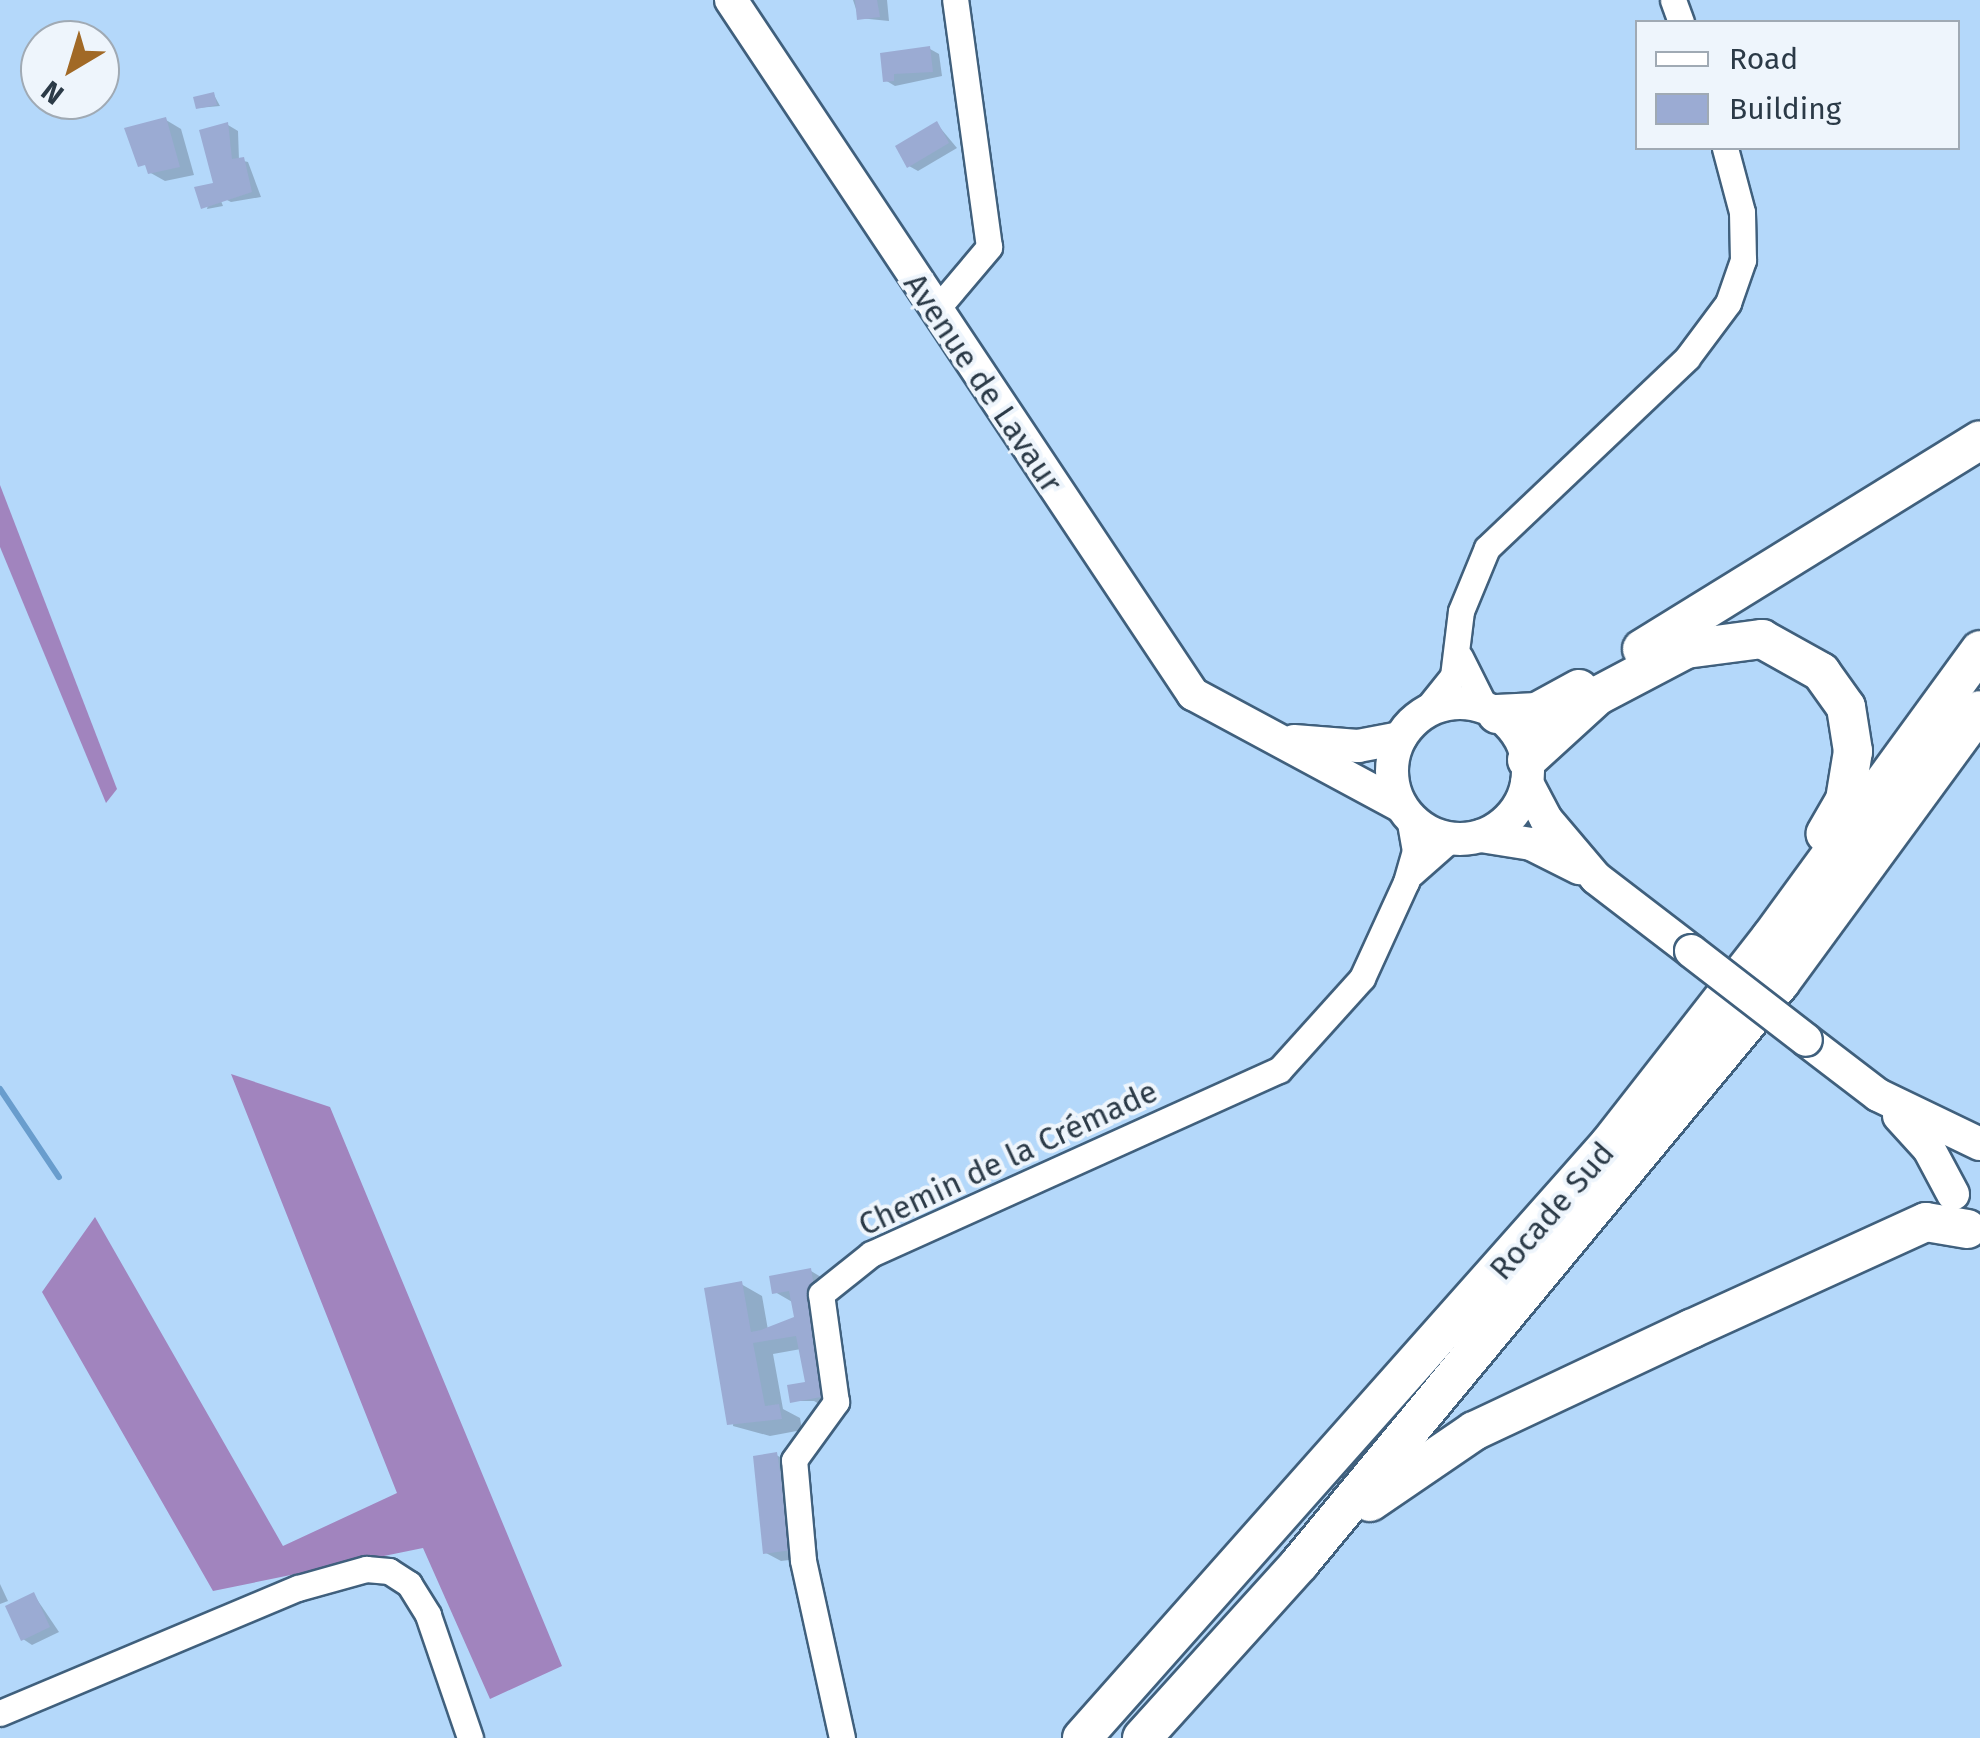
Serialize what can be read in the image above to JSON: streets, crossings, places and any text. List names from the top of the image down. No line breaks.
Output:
{"streets":{"highway":["Rocade Sud"],"main road":["Avenue de Lavaur"],"street":["Chemin de la Crémade"]},"legend":["Road","Building"],"north":"bottom left"}
